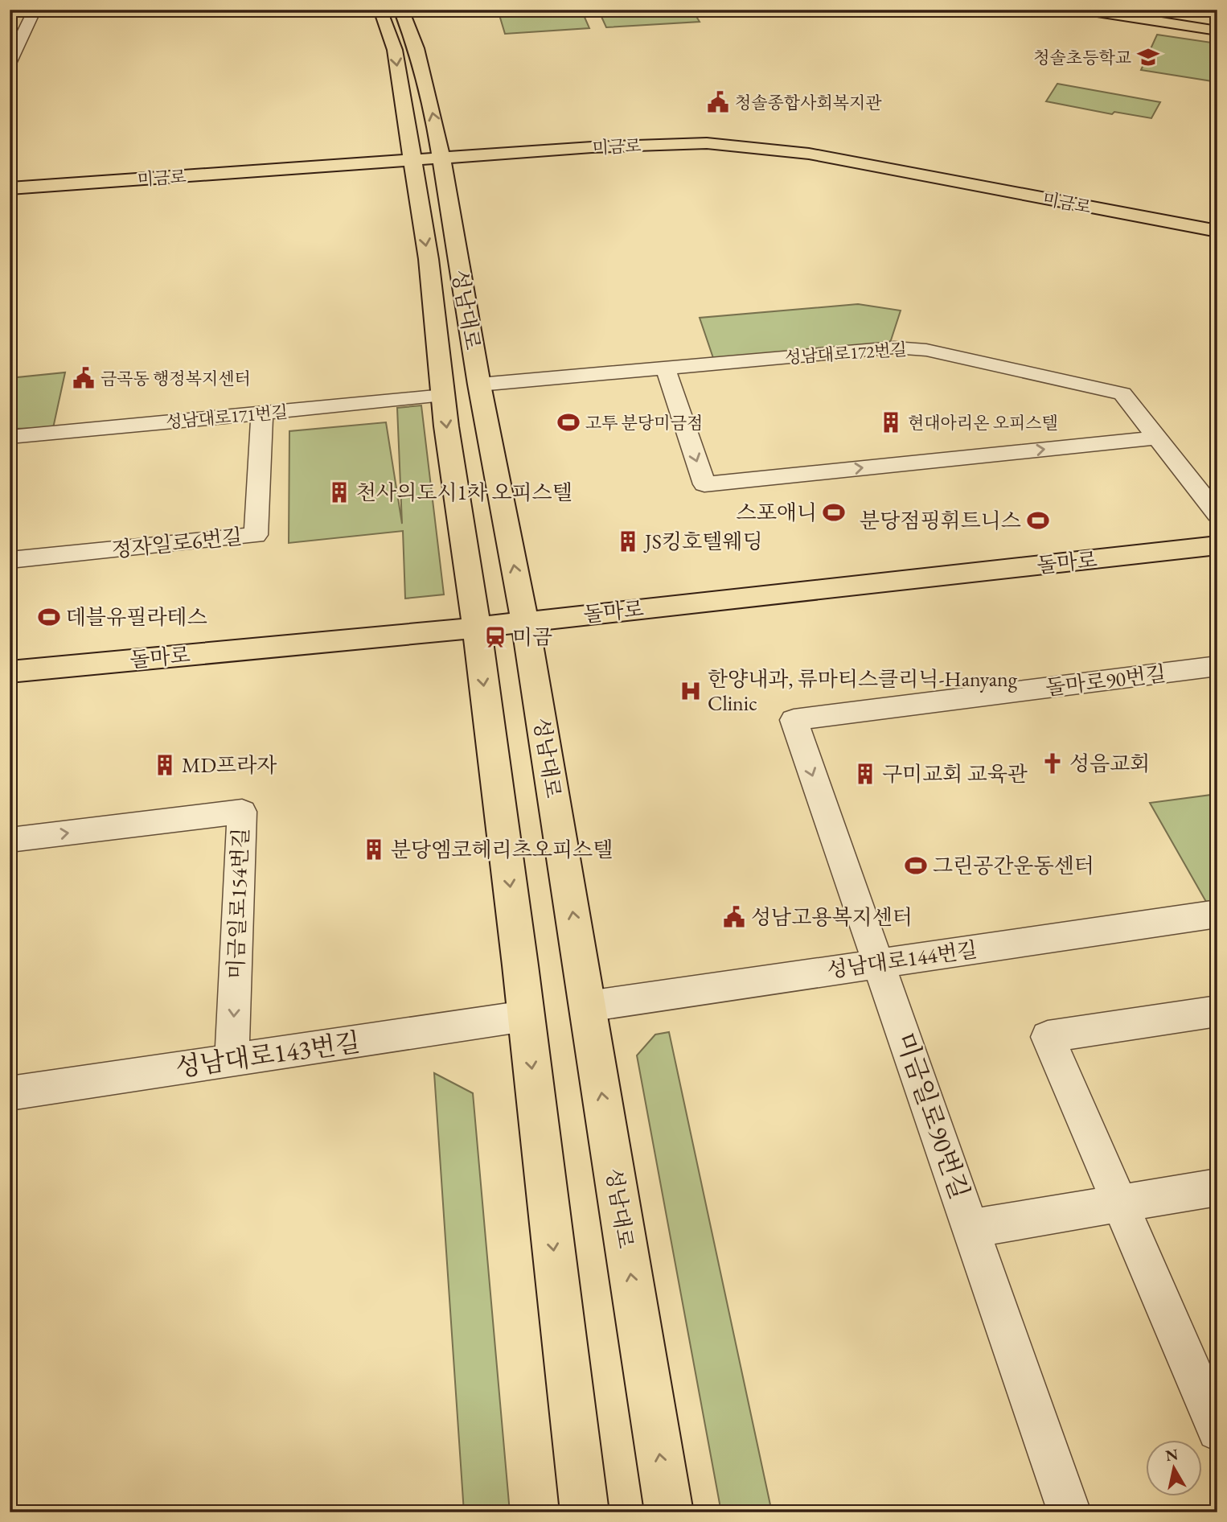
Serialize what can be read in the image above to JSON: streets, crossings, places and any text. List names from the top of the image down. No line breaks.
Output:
{"streets":{"main road":["미금로","성남대로","돌마로"],"street":["성남대로172번길","성남대로171번길","정자일로6번길","돌마로90번길","미금일로154번길","성남대로144번길","성남대로143번길","미금일로90번길"]},"crossings":[["미금로","성남대로"],["성남대로","성남대로172번길"],["성남대로","성남대로171번길"],["성남대로","돌마로"],["성남대로","성남대로144번길"],["성남대로","성남대로143번길"],["성남대로171번길","정자일로6번길"],["돌마로90번길","미금일로90번길"],["미금일로154번길","성남대로143번길"],["성남대로144번길","미금일로90번길"]],"places":{"school or university":["청솔초등학교"],"public building":["청솔종합사회복지관","금곡동 행정복지센터","성남고용복지센터"],"sports":["고투 분당미금점","스포애니","분당점핑휘트니스","데블유필라테스","그린공간운동센터"],"building":["현대아리온 오피스텔","천사의도시1차 오피스텔","JS킹호텔웨딩","MD프라자","구미교회 교육관","분당엠코헤리츠오피스텔"],"station":["미금"],"hospital":["한양내과, 류마티스클리닉-Hanyang Clinic"],"church":["성음교회"]},"north":"top"}
